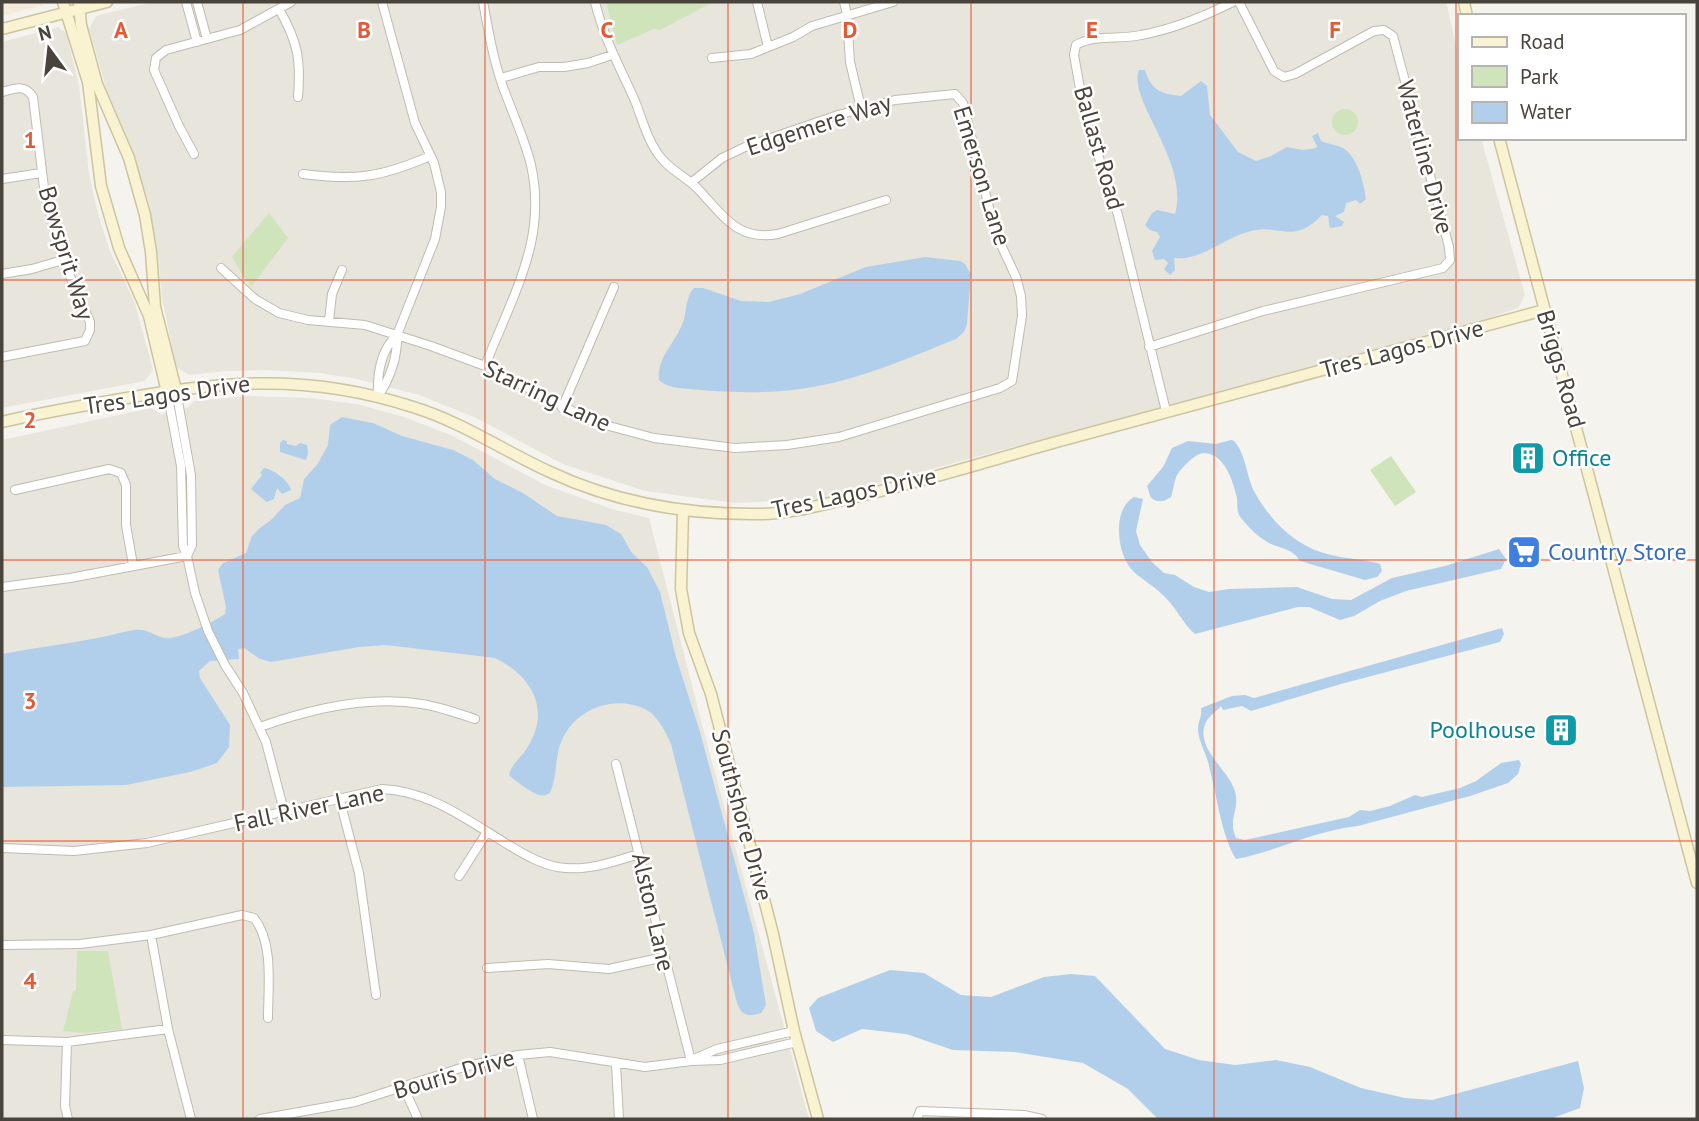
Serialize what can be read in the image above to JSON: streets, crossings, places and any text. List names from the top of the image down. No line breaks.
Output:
{"streets":{"street":["Edgemere Way","Ballast Road","Waterline Drive","Emerson Lane","Bowsprit Way","Tres Lagos Drive","Briggs Road","Starring Lane","Fall River Lane","Southshore Drive","Alston Lane","Bouris Drive"]},"crossings":[["Edgemere Way","Emerson Lane"],["Ballast Road","Waterline Drive"],["Ballast Road","Tres Lagos Drive"],["Emerson Lane","Starring Lane"],["Tres Lagos Drive","Briggs Road"],["Tres Lagos Drive","Southshore Drive"],["Fall River Lane","Alston Lane"],["Southshore Drive","Bouris Drive"],["Alston Lane","Bouris Drive"]],"places":{"building":["Office","Poolhouse"],"supermarket":["Country Store"]},"legend":["Road","Park","Water"],"north":"top","grid":{"columns":["A","B","C","D","E","F"],"rows":["1","2","3","4"]}}
